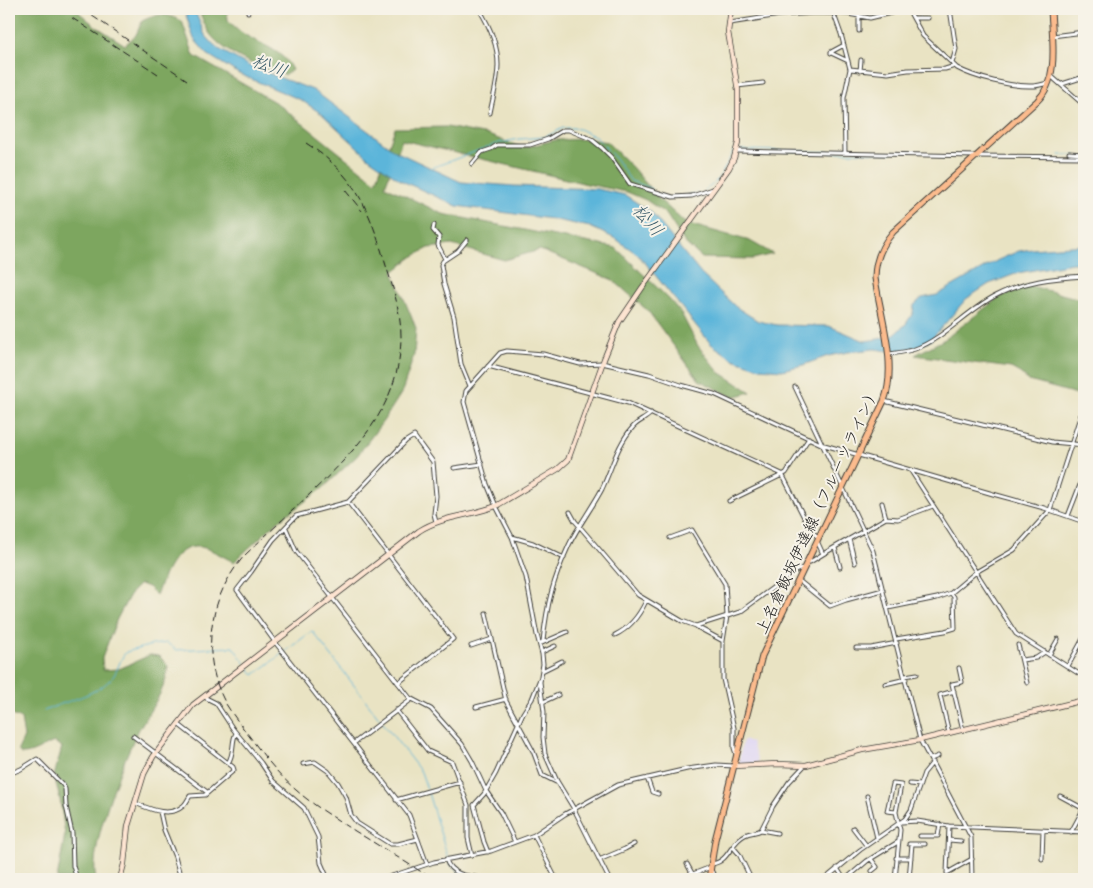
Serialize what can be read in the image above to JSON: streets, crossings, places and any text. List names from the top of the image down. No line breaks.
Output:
{"streets":{"main road":["上名倉飯坂伊達線（フルーツライン）"]},"water":["松川"]}
